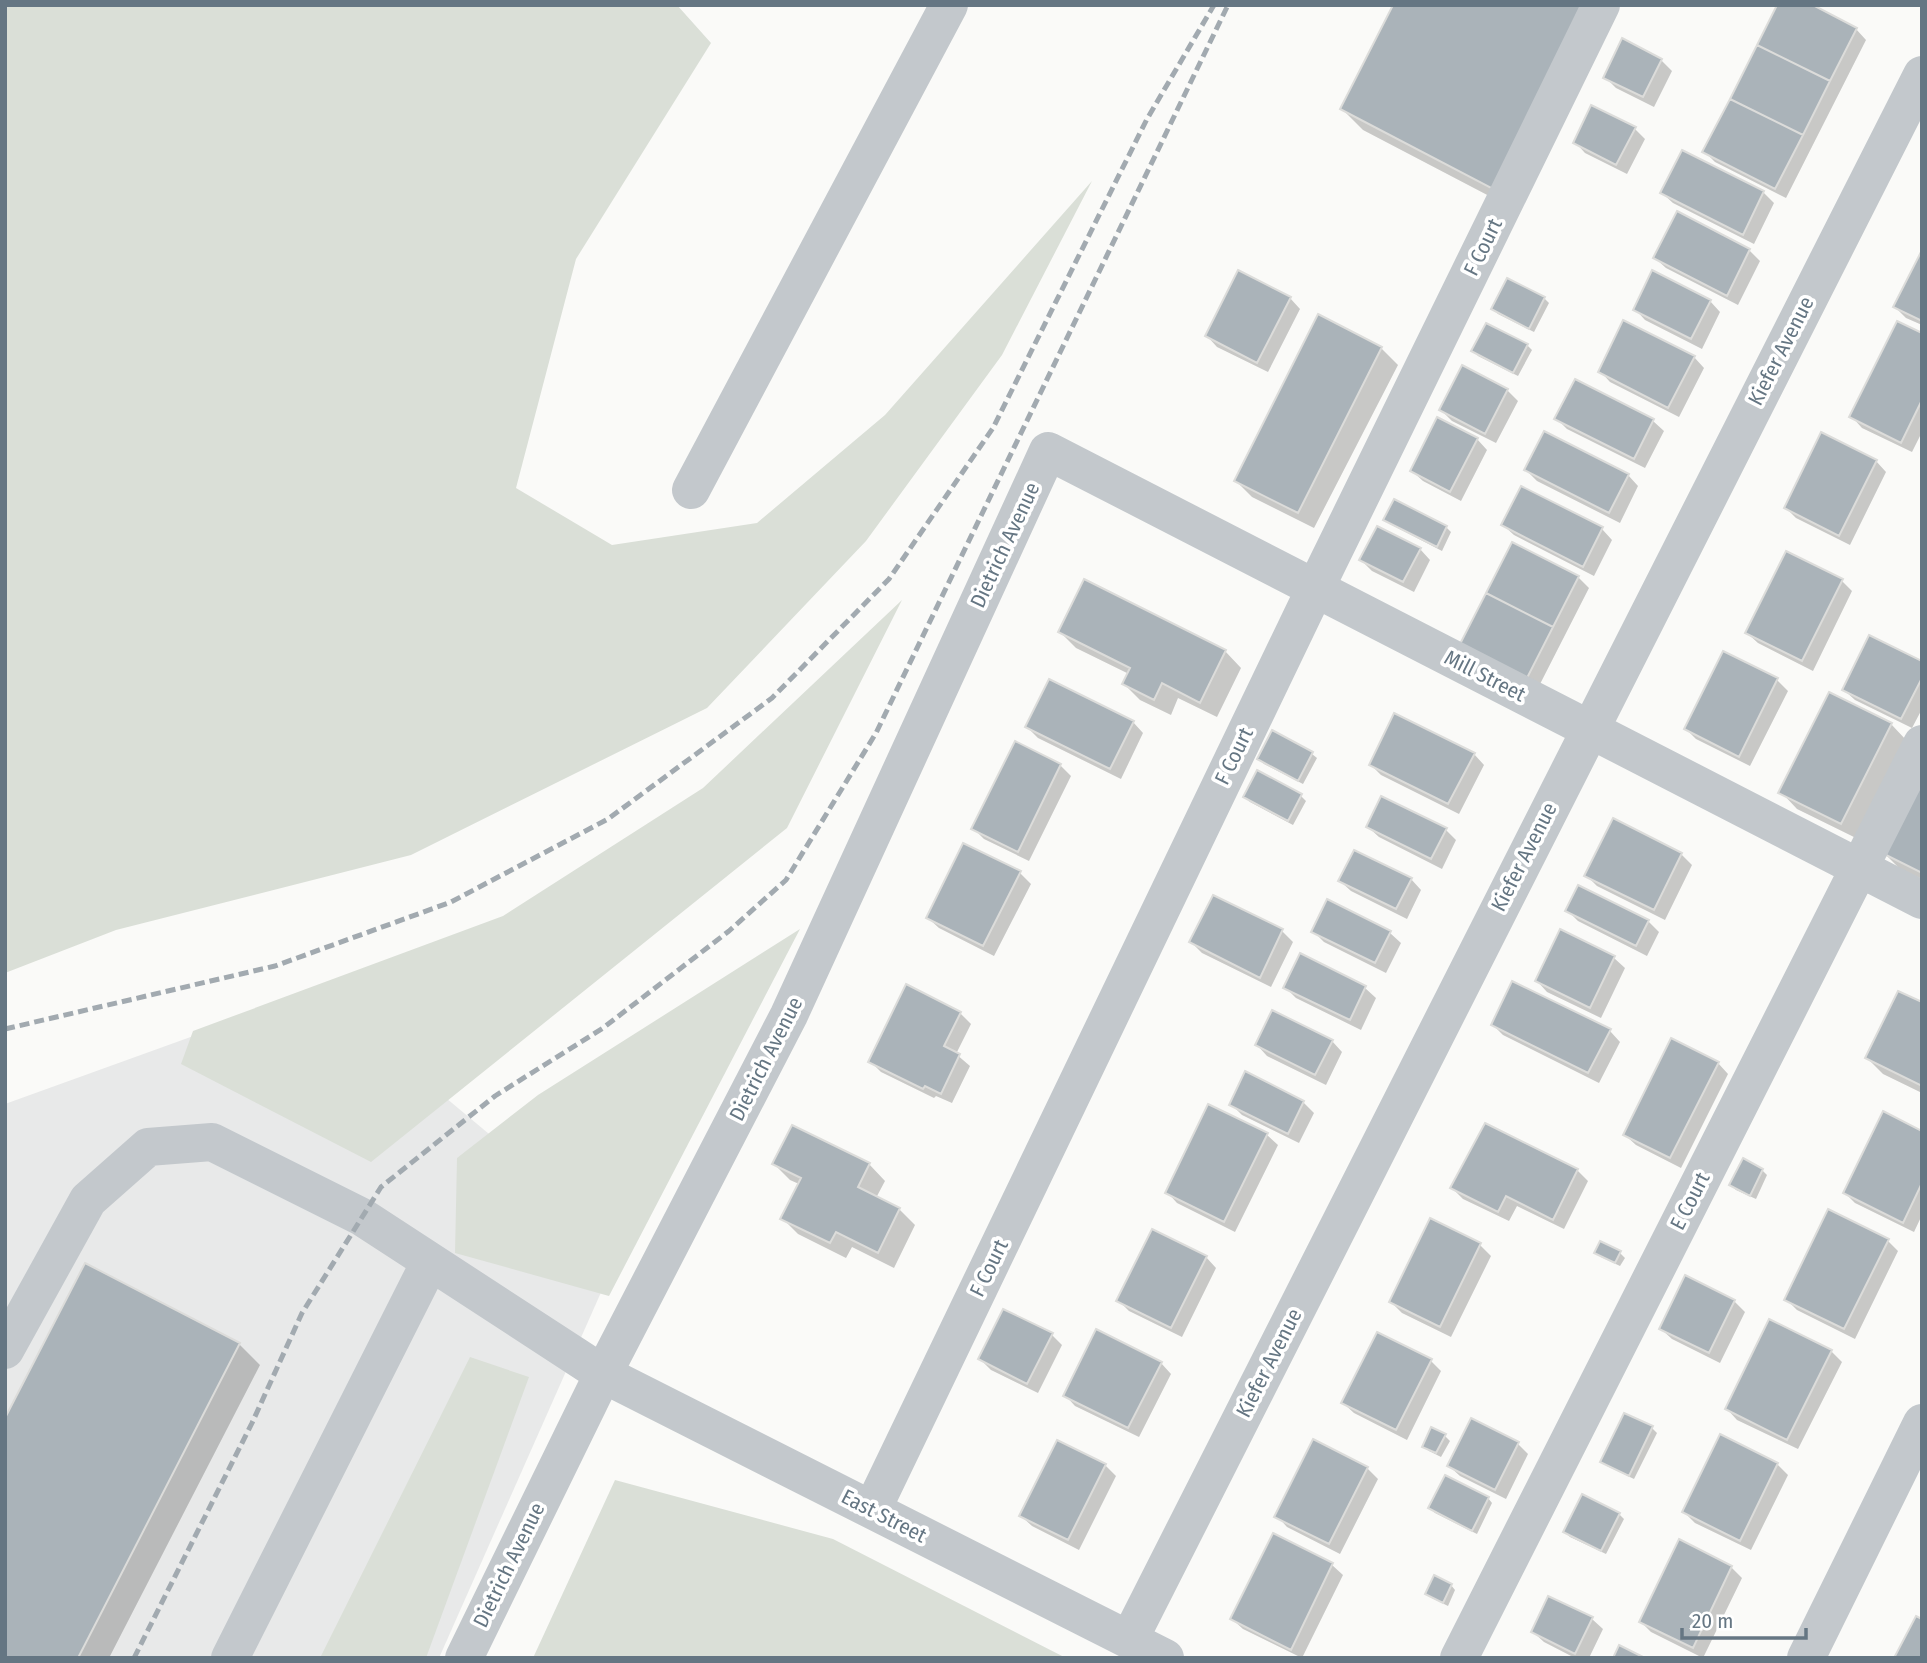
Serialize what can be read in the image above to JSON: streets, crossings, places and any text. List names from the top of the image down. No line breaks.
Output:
{"streets":{"street":["F Court","Kiefer Avenue","Dietrich Avenue","Mill Street","E Court","East Street"]},"crossings":[["F Court","Mill Street"],["F Court","East Street"],["Kiefer Avenue","Mill Street"],["Kiefer Avenue","East Street"],["Dietrich Avenue","Mill Street"],["Dietrich Avenue","East Street"],["Mill Street","E Court"]],"scale_bar":"20 m"}
